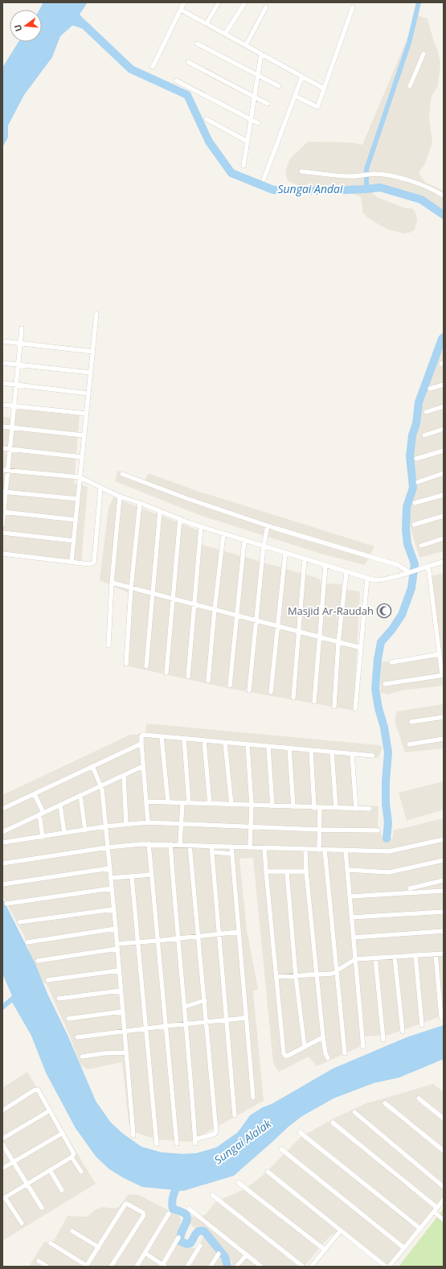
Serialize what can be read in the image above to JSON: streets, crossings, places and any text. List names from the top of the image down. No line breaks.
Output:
{"water":["Sungai Andai","Sungai Alalak"],"places":{"mosque":["Masjid Ar-Raudah"]},"north":"left"}
